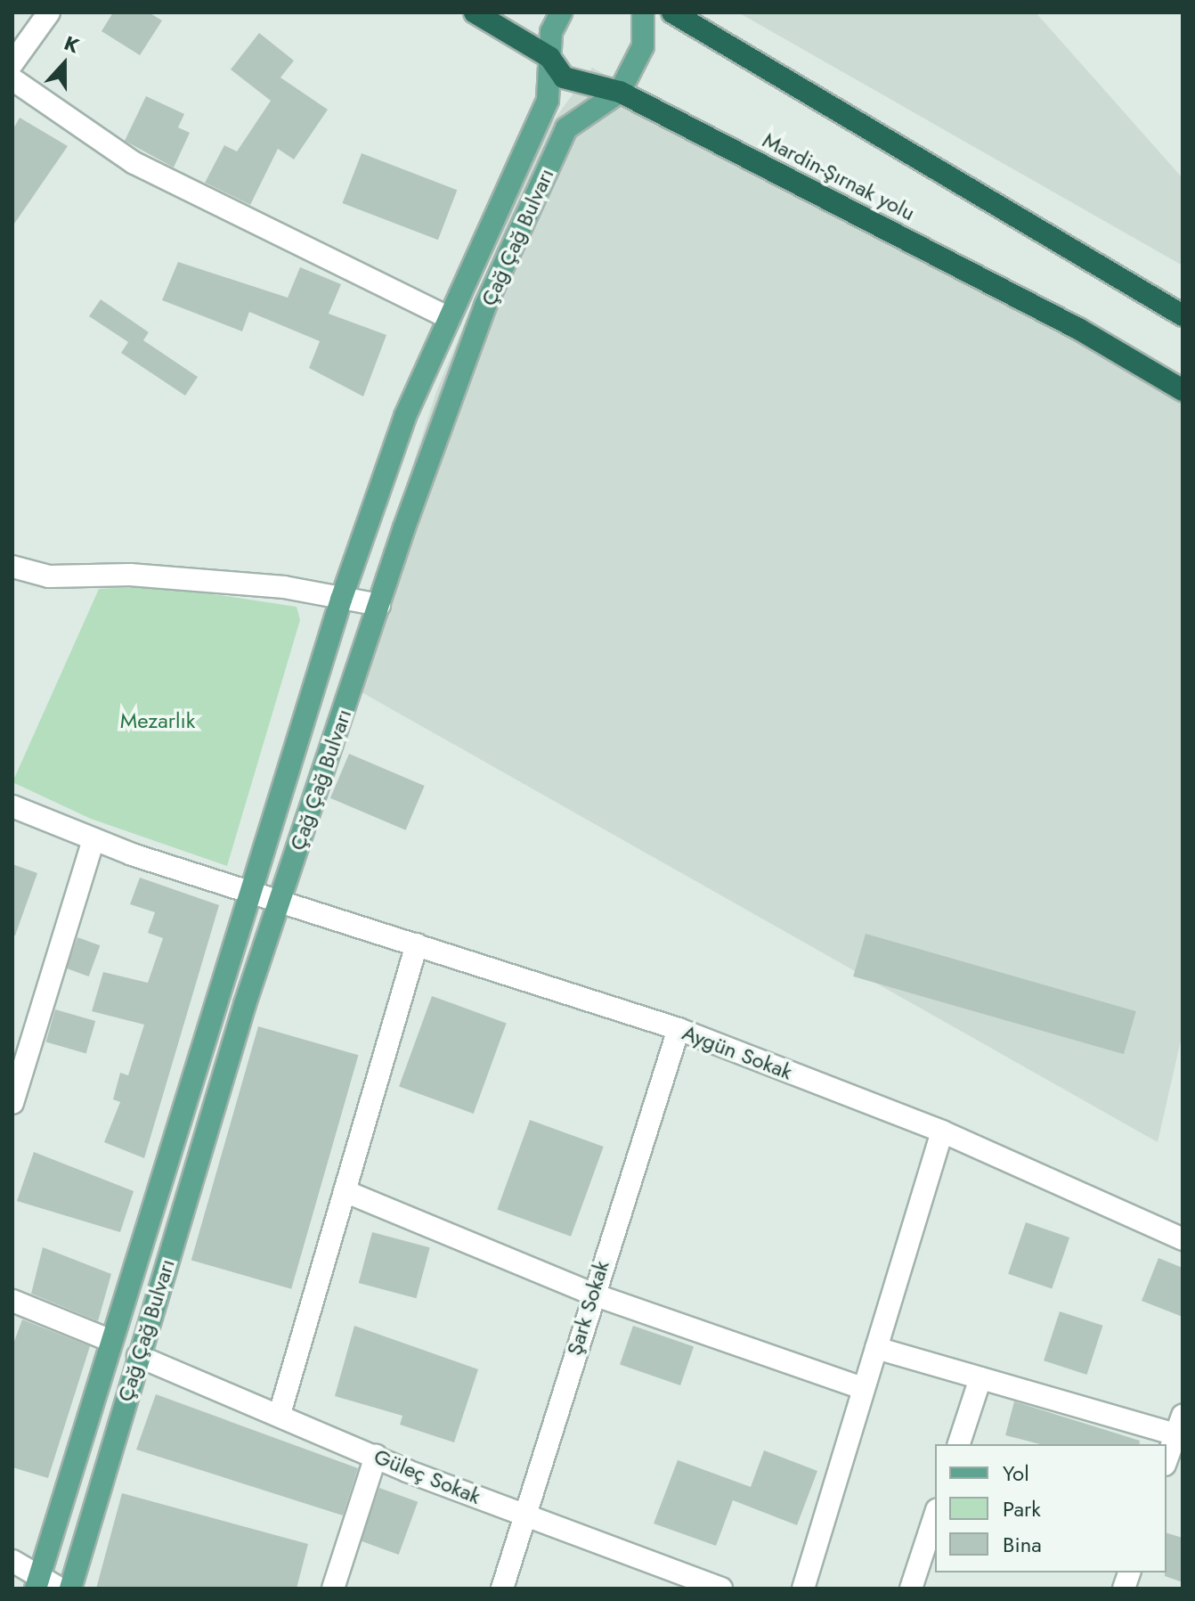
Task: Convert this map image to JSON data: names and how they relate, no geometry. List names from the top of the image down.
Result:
{
  "streets": {
    "highway": ["Mardin-Şırnak yolu"],
    "main road": ["Çağ Çağ Bulvarı"],
    "street": ["Aygün Sokak", "Şark Sokak", "Güleç Sokak"]
  },
  "crossings": [
    ["Mardin-Şırnak yolu", "Çağ Çağ Bulvarı"],
    ["Çağ Çağ Bulvarı", "Aygün Sokak"],
    ["Çağ Çağ Bulvarı", "Güleç Sokak"],
    ["Aygün Sokak", "Şark Sokak"],
    ["Şark Sokak", "Güleç Sokak"]
  ],
  "parks": ["Mezarlık"],
  "legend": ["Yol", "Park", "Bina"],
  "north": "top"
}
